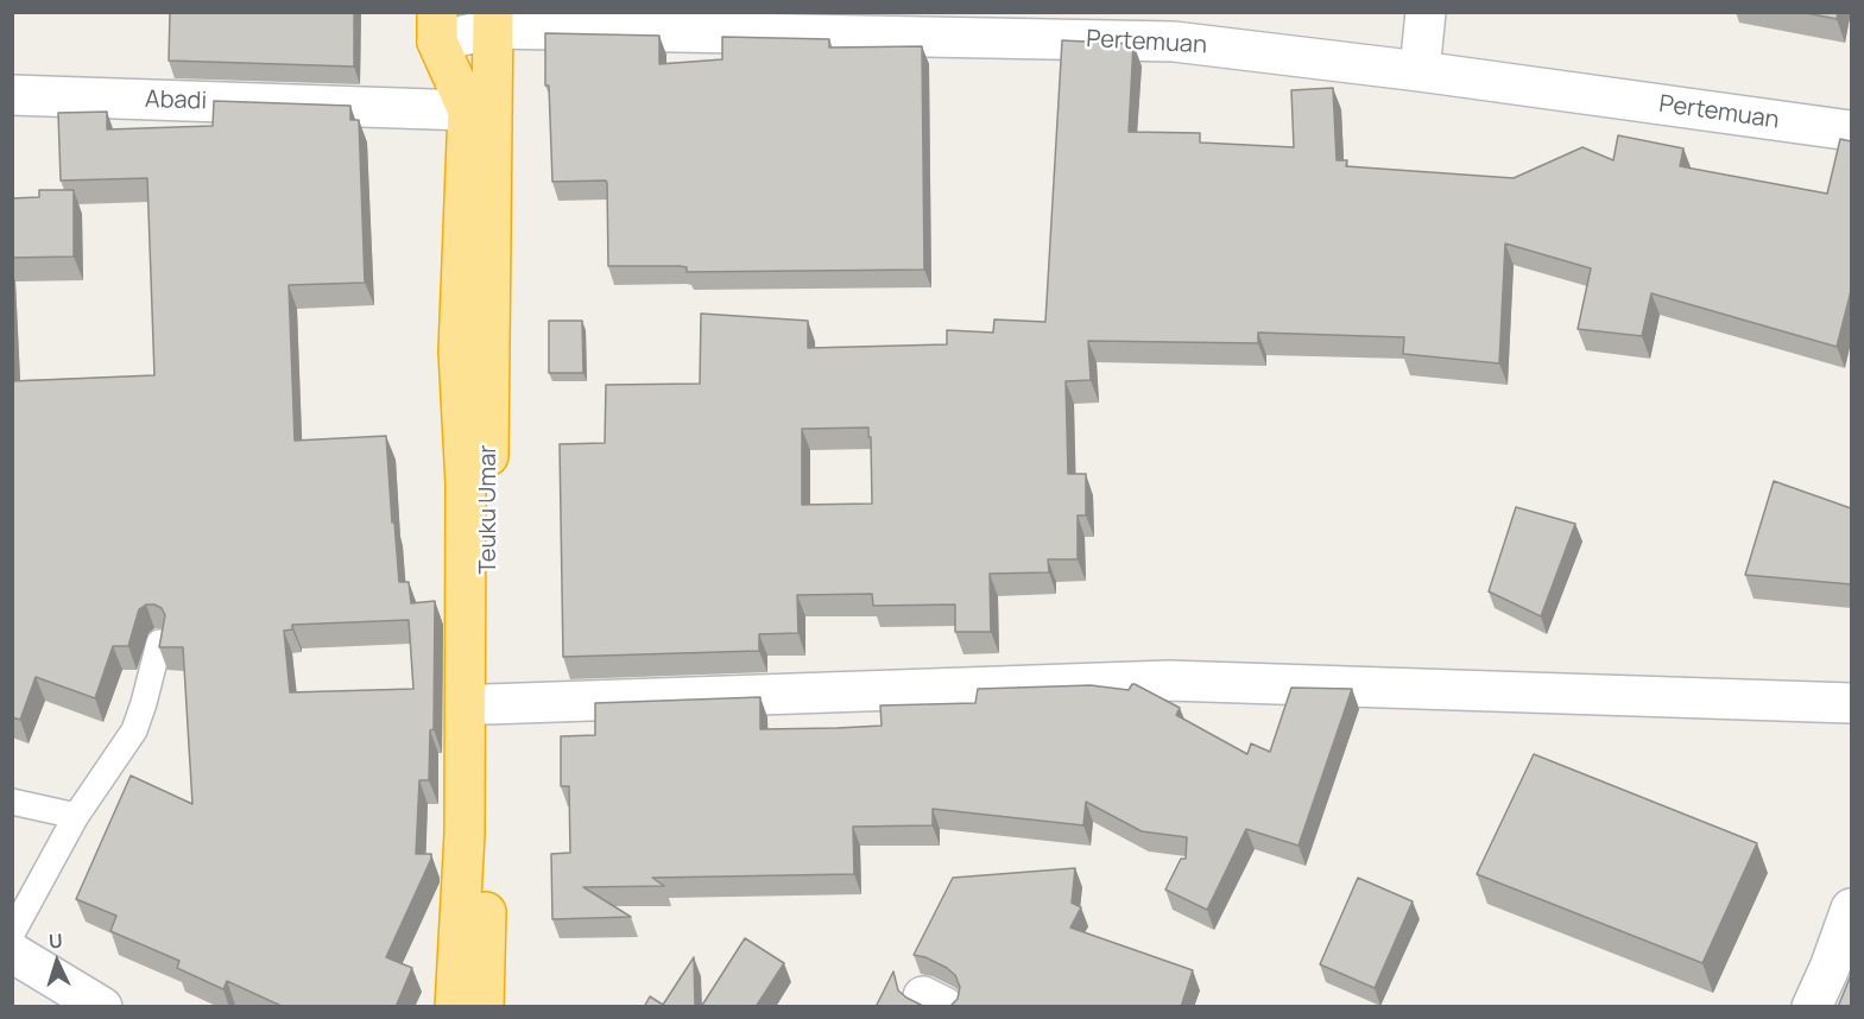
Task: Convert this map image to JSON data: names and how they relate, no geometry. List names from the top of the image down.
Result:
{
  "streets": {
    "highway": ["Teuku Umar"],
    "street": ["Pertemuan", "Abadi"]
  },
  "crossings": [
    ["Pertemuan", "Teuku Umar"]
  ],
  "north": "top"
}
